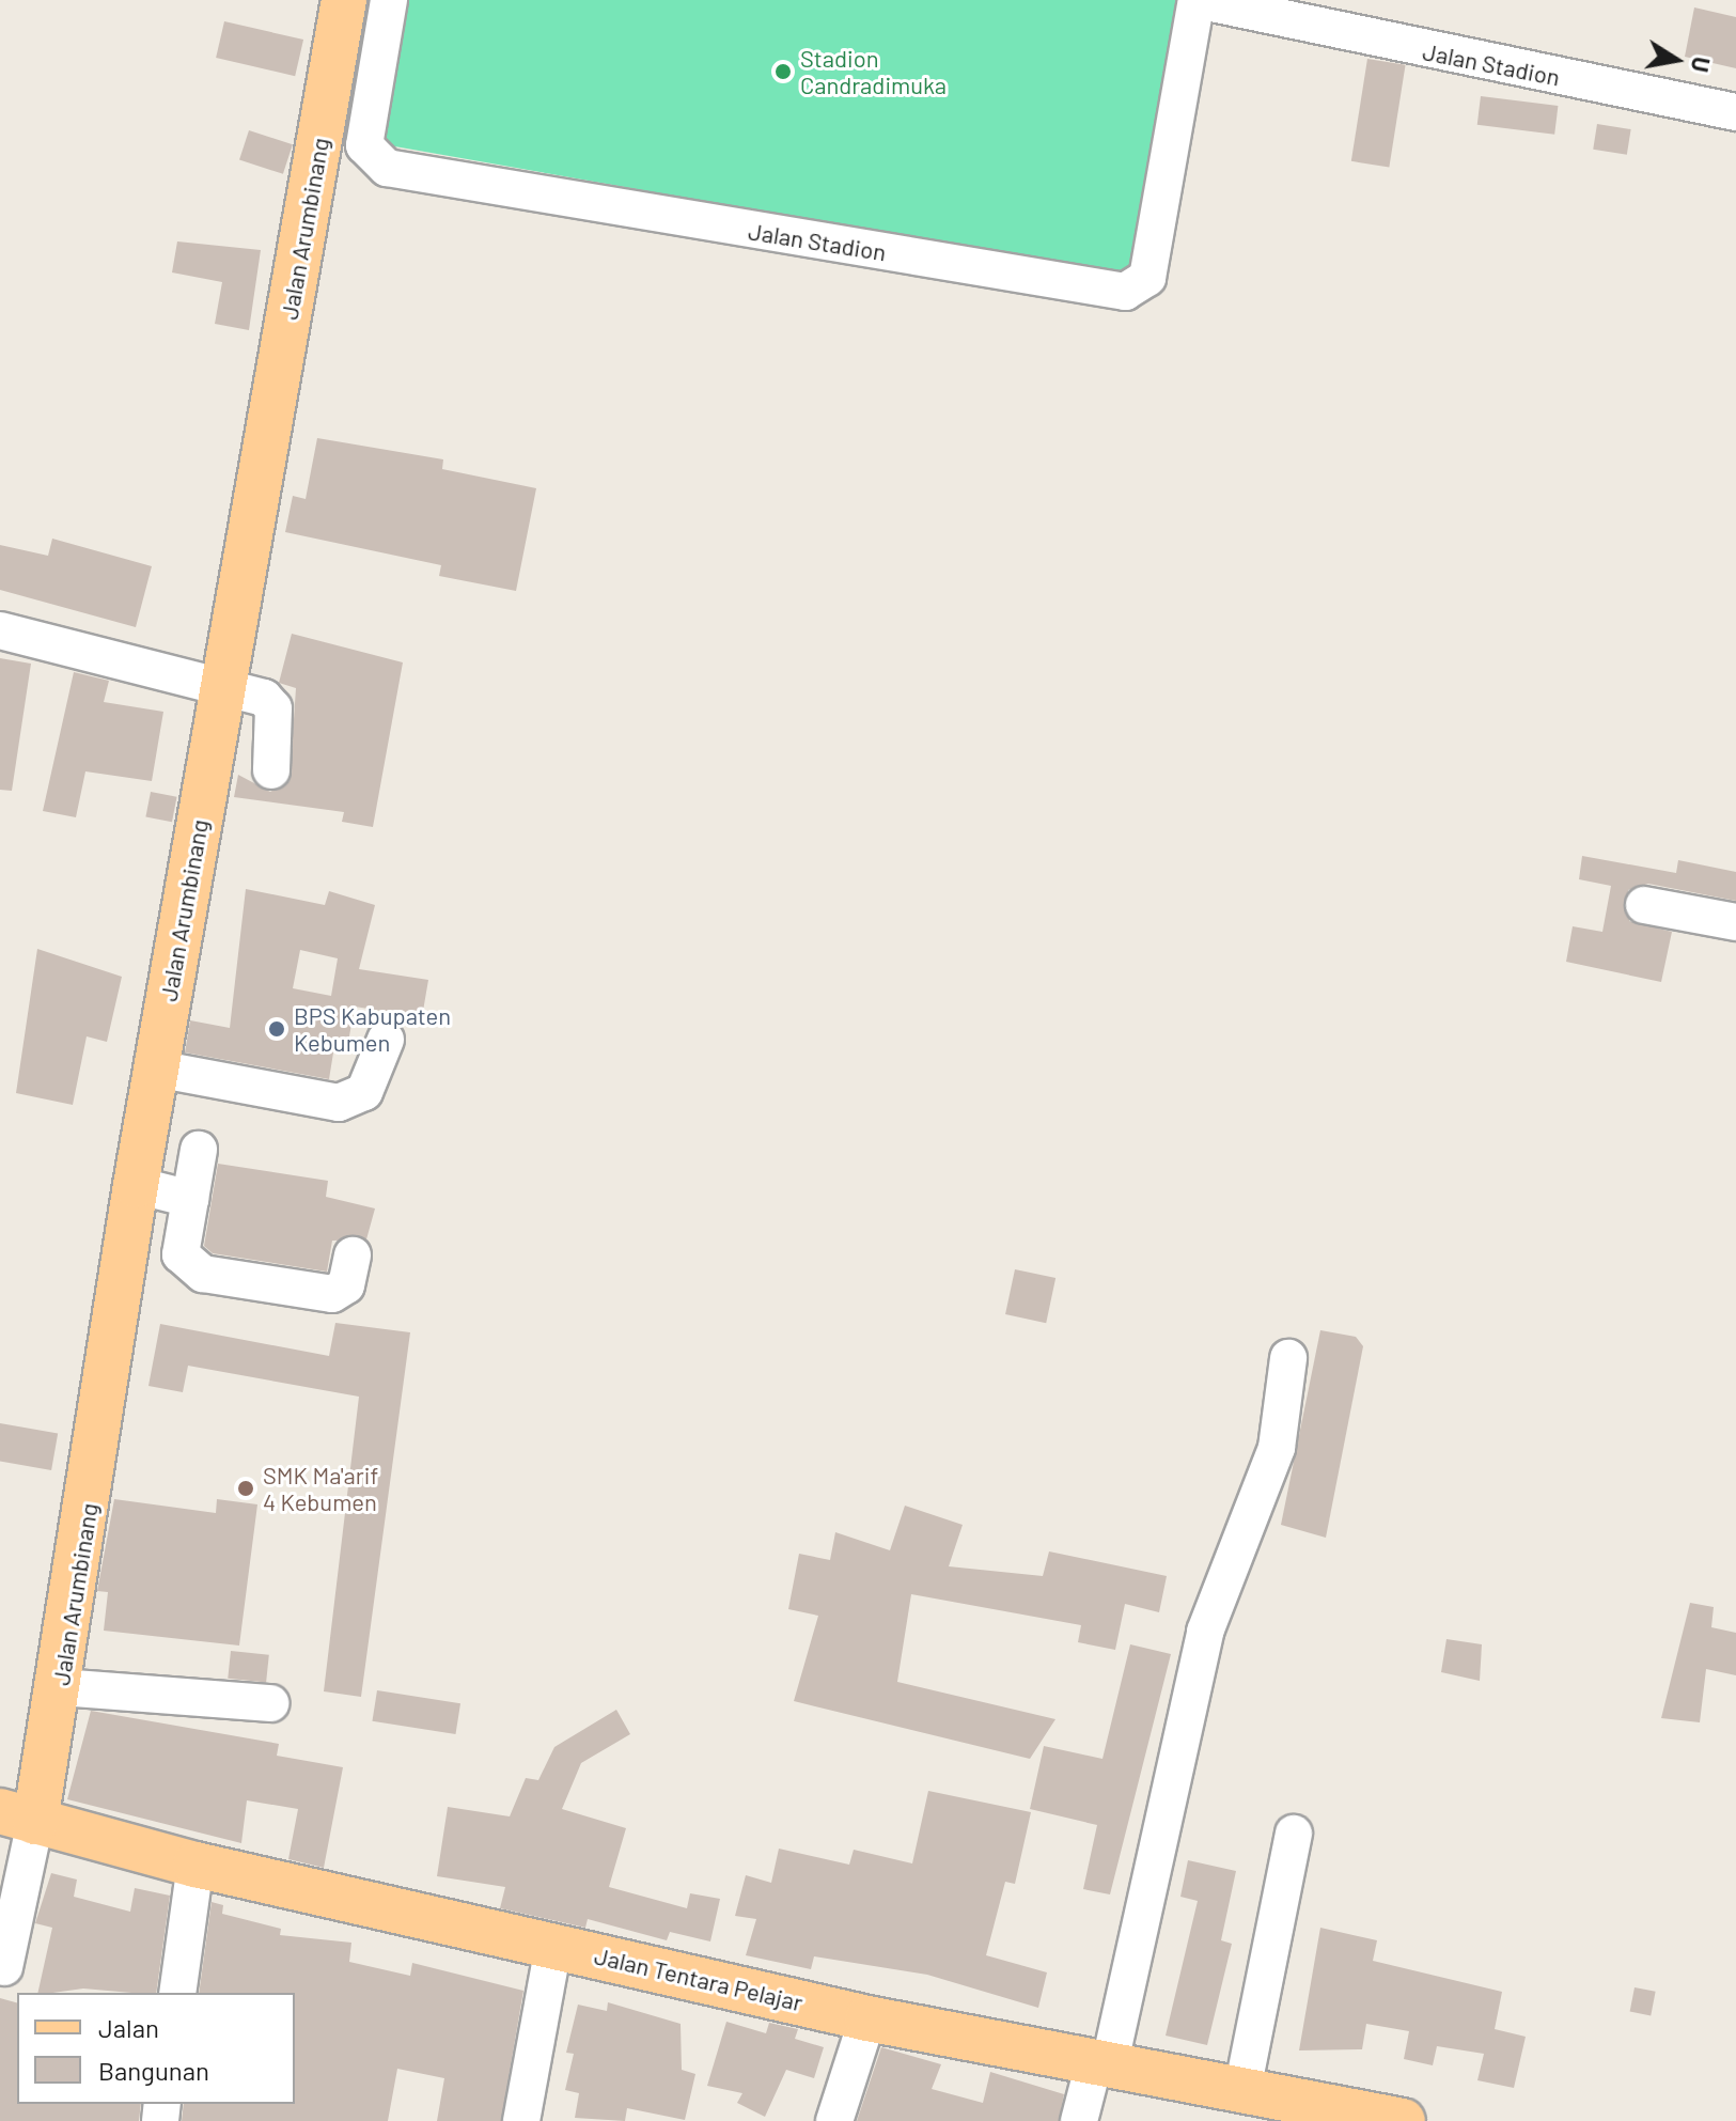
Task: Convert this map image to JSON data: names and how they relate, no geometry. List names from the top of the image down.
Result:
{
  "streets": {
    "main road": ["Jalan Arumbinang", "Jalan Tentara Pelajar"],
    "street": ["Jalan Stadion"]
  },
  "crossings": [
    ["Jalan Arumbinang", "Jalan Tentara Pelajar"]
  ],
  "places": ["Stadion Candradimuka", "BPS Kabupaten Kebumen", "SMK Ma'arif 4 Kebumen"],
  "legend": ["Jalan", "Bangunan"],
  "north": "right"
}
